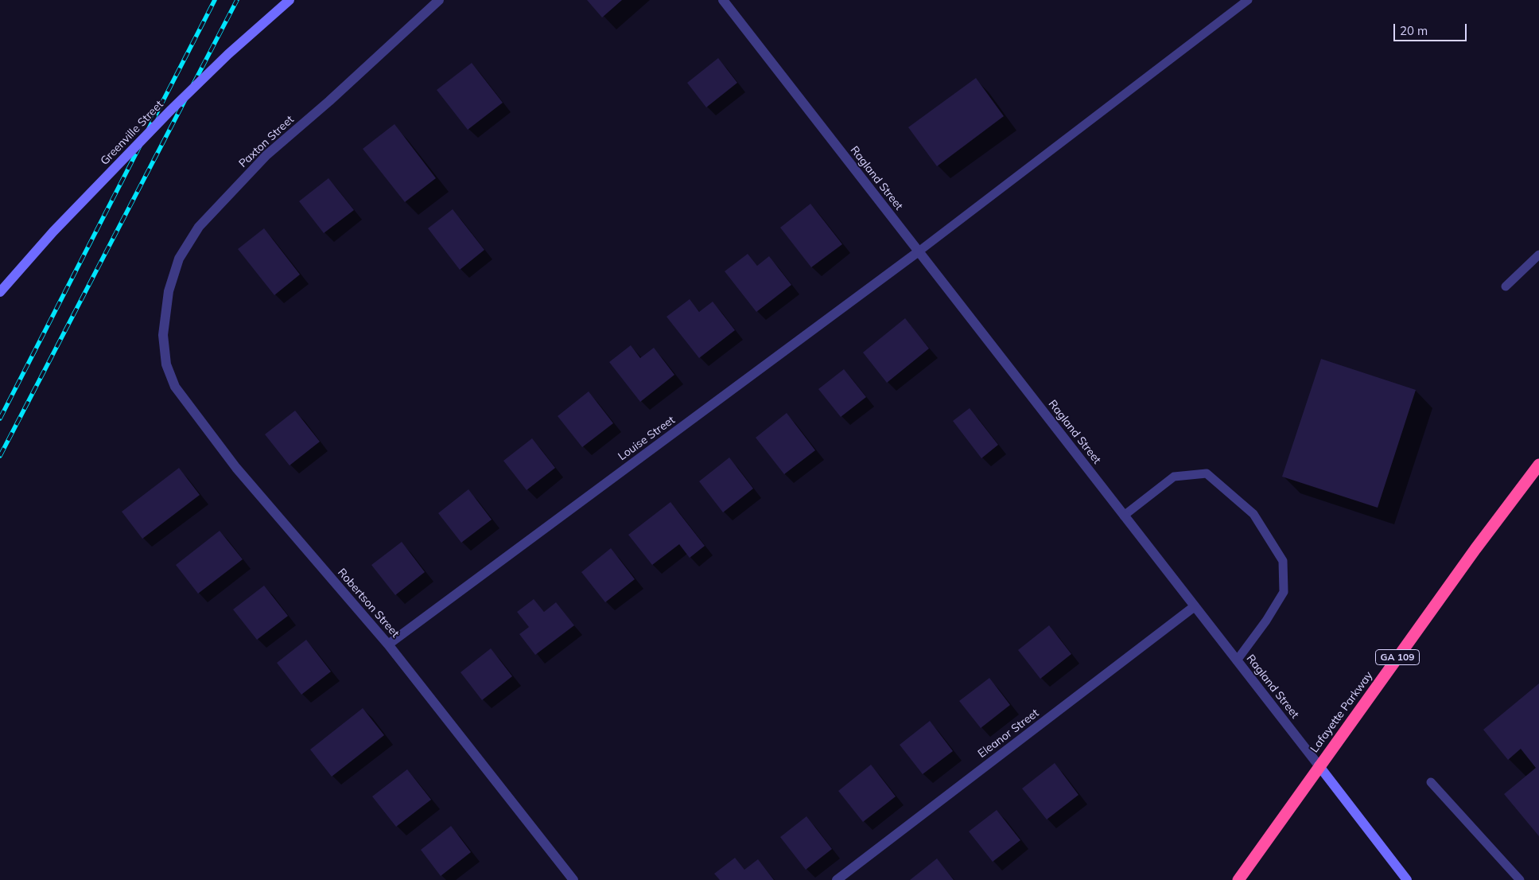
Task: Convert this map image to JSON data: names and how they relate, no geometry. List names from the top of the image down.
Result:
{
  "streets": {
    "highway": ["GA 109", "Lafayette Parkway"],
    "street": [
      "Greenville Street",
      "Paxton Street",
      "Ragland Street",
      "Louise Street",
      "Robertson Street",
      "Eleanor Street"
    ]
  },
  "crossings": [
    ["Paxton Street", "Robertson Street"],
    ["Ragland Street", "Louise Street"],
    ["Ragland Street", "Lafayette Parkway"],
    ["Ragland Street", "Eleanor Street"],
    ["Louise Street", "Robertson Street"]
  ],
  "scale_bar": "20 m"
}
